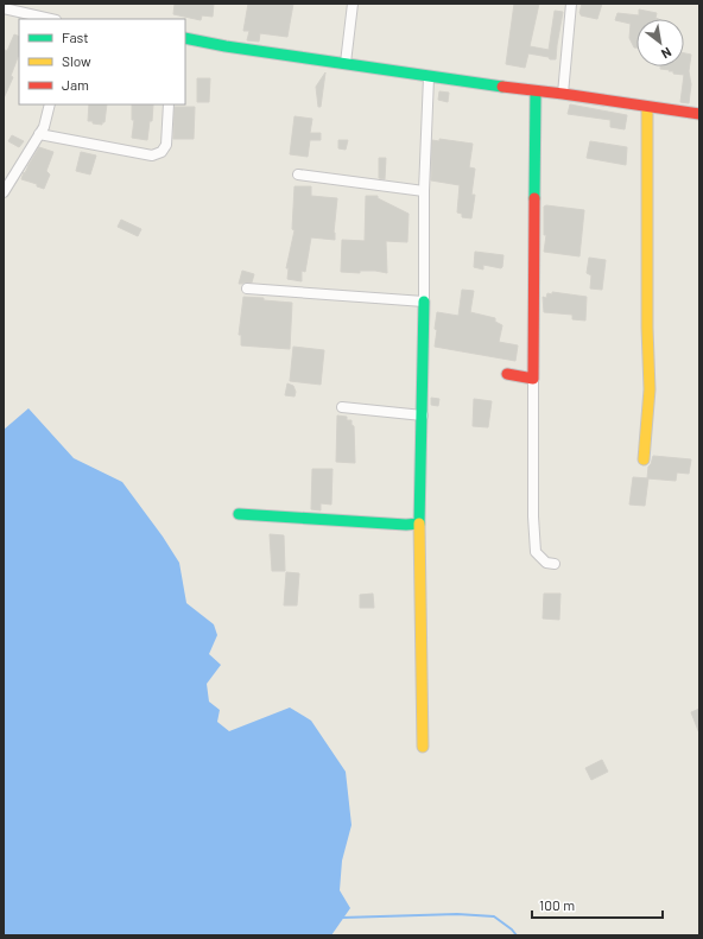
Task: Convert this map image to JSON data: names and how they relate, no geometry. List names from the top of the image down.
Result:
{
  "legend": ["Fast", "Slow", "Jam"],
  "scale_bar": "100 m",
  "north": "bottom right"
}
